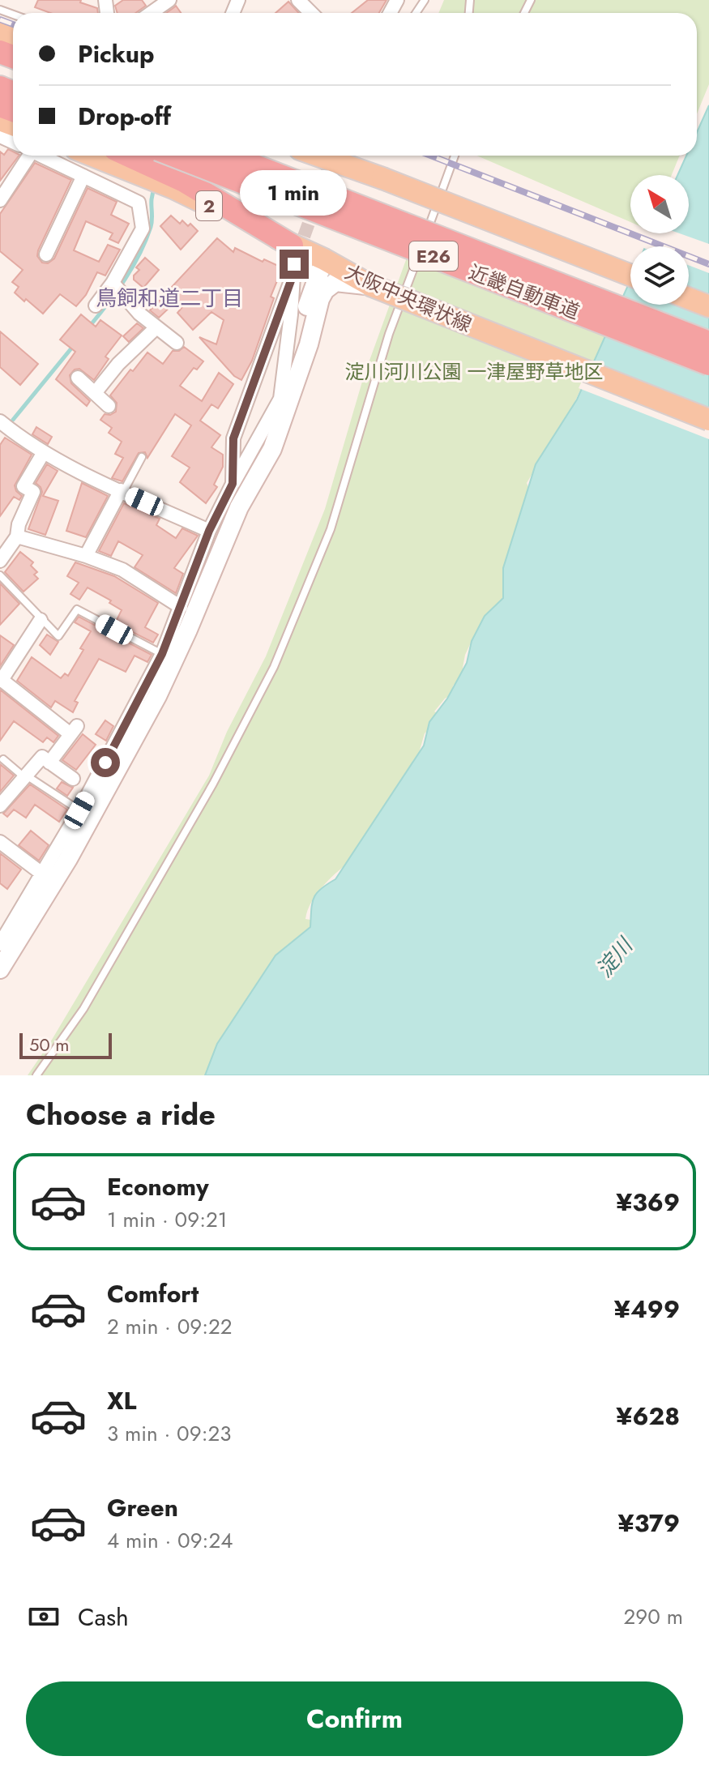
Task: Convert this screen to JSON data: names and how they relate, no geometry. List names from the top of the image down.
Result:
{
  "streets": {
    "highway": ["E26", "近畿自動車道"],
    "main road": ["2", "大阪中央環状線"]
  },
  "districts": ["鳥飼和道二丁目"],
  "water": ["淀川"],
  "parks": ["淀川河川公園 一津屋野草地区"],
  "scale_bar": "50 m",
  "north": "top left",
  "page": {
    "banner": ["Pickup", "Drop-off"],
    "bubble": "1 min",
    "scale": "50 m",
    "heading": "Choose a ride",
    "list": [
      {
        "name": "Economy",
        "note": "1 min · 09:21",
        "value": "¥369"
      },
      {
        "name": "Comfort",
        "note": "2 min · 09:22",
        "value": "¥499"
      },
      {
        "name": "XL",
        "note": "3 min · 09:23",
        "value": "¥628"
      },
      {
        "name": "Green",
        "note": "4 min · 09:24",
        "value": "¥379"
      }
    ],
    "pay": ["Cash", "290 m"],
    "buttons": "Confirm"
  }
}
